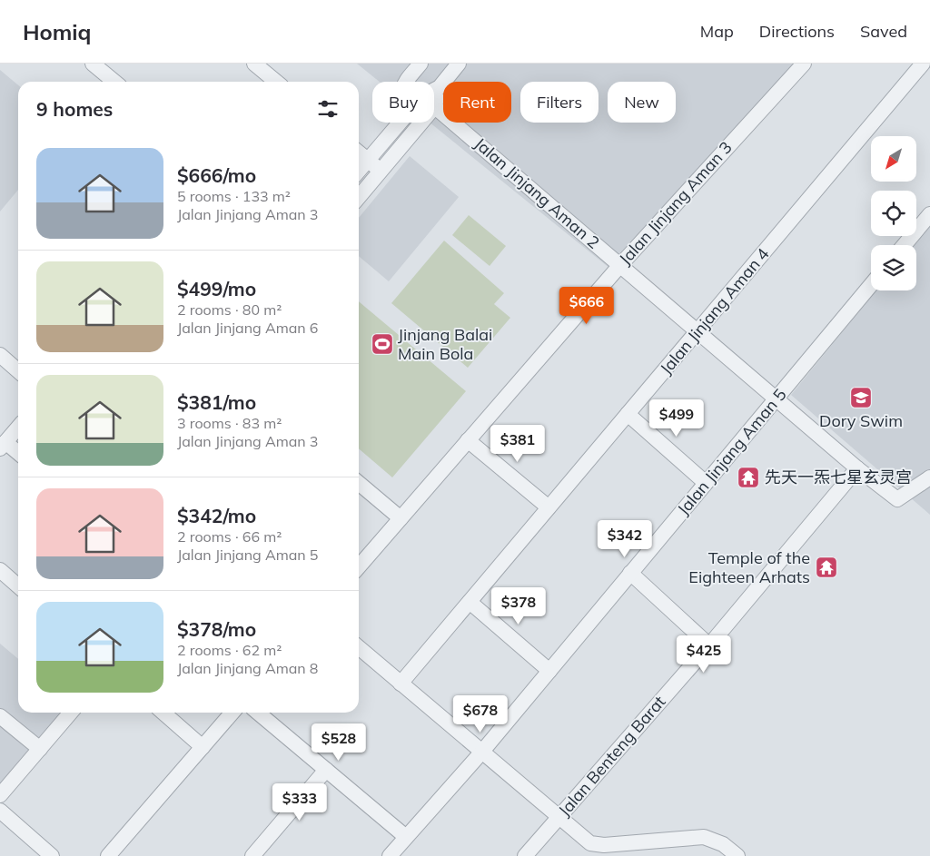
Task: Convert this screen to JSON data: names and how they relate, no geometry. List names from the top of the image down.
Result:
{
  "streets": {
    "street": [
      "Jalan Jinjang Aman 2",
      "Jalan Jinjang Aman 3",
      "Jalan Jinjang Aman 4",
      "Jalan Jinjang Aman 5",
      "Jalan Benteng Barat"
    ]
  },
  "crossings": [
    ["Jalan Jinjang Aman 2", "Jalan Jinjang Aman 3"],
    ["Jalan Jinjang Aman 2", "Jalan Jinjang Aman 4"],
    ["Jalan Jinjang Aman 2", "Jalan Jinjang Aman 5"],
    ["Jalan Jinjang Aman 2", "Jalan Benteng Barat"]
  ],
  "places": {
    "sports": ["Jinjang Balai Main Bola"],
    "school or university": ["Dory Swim"],
    "temple": ["先天一炁七星玄灵宫", "Temple of the Eighteen Arhats"]
  },
  "north": "bottom left",
  "page": {
    "header": "Homiq",
    "nav": ["Map", "Directions", "Saved"],
    "chip": [
      "Buy",
      "Rent",
      "Filters",
      "New"
    ],
    "heading": "9 homes",
    "list": [
      {
        "name": "$666/mo",
        "note": "5 rooms · 133 m² · Jalan Jinjang Aman 3"
      },
      {
        "name": "$499/mo",
        "note": "2 rooms · 80 m² · Jalan Jinjang Aman 6"
      },
      {
        "name": "$381/mo",
        "note": "3 rooms · 83 m² · Jalan Jinjang Aman 3"
      },
      {
        "name": "$342/mo",
        "note": "2 rooms · 66 m² · Jalan Jinjang Aman 5"
      },
      {
        "name": "$378/mo",
        "note": "2 rooms · 62 m² · Jalan Jinjang Aman 8"
      }
    ],
    "price": [
      "$666",
      "$499",
      "$381",
      "$342",
      "$378",
      "$425",
      "$678",
      "$528",
      "$333"
    ]
  }
}
